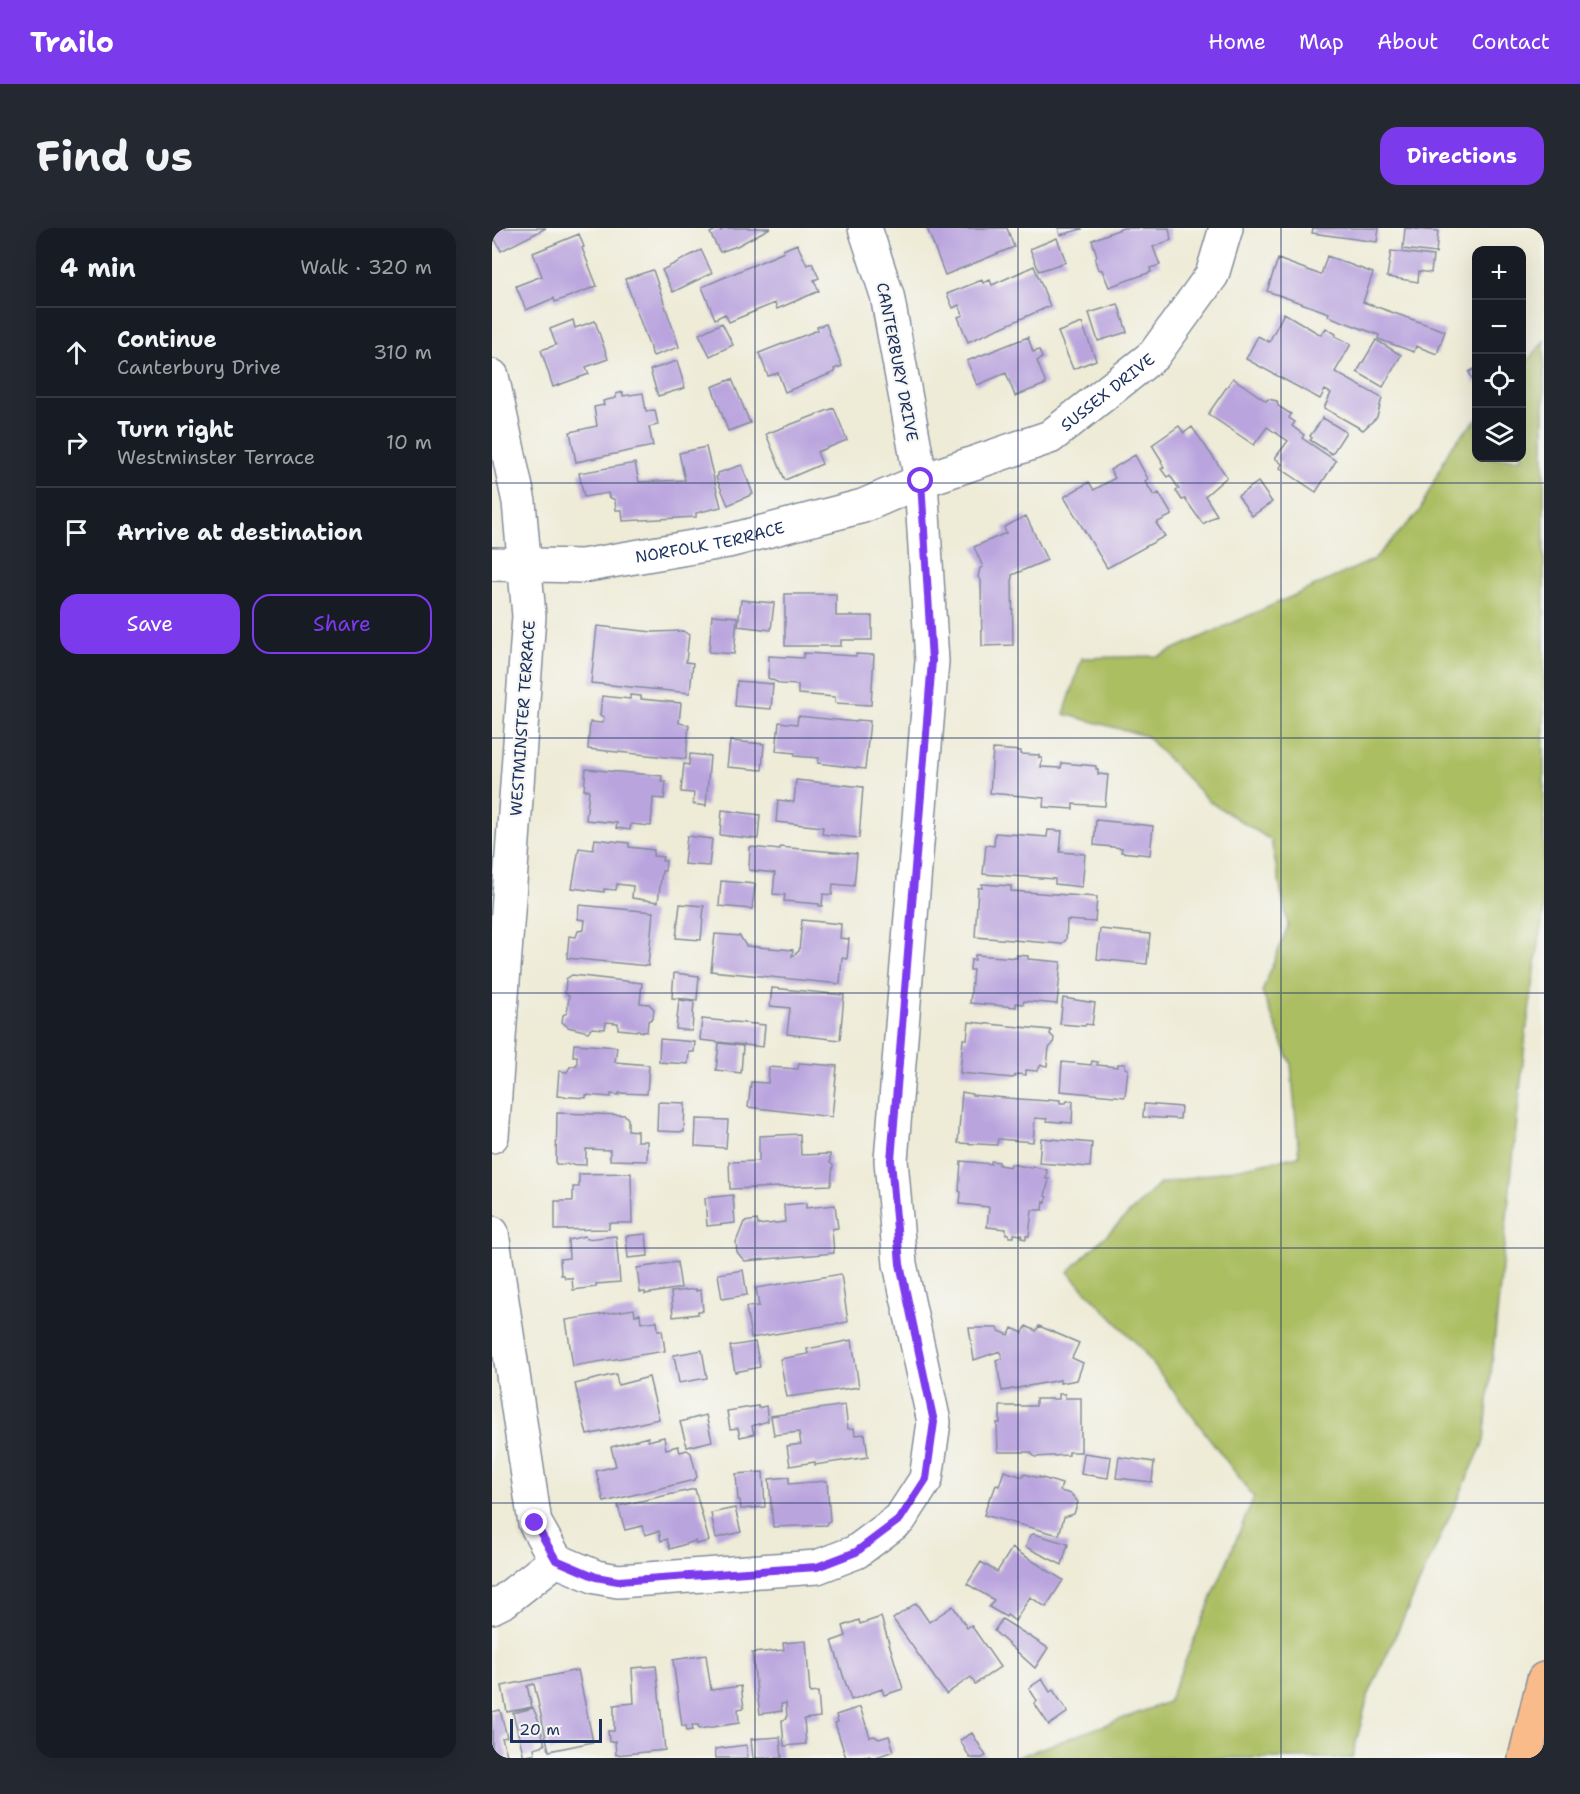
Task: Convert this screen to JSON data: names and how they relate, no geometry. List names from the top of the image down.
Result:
{
  "streets": {
    "street": [
      "CANTERBURY DRIVE",
      "SUSSEX DRIVE",
      "NORFOLK TERRACE",
      "WESTMINSTER TERRACE"
    ]
  },
  "crossings": [
    ["CANTERBURY DRIVE", "SUSSEX DRIVE"],
    ["CANTERBURY DRIVE", "NORFOLK TERRACE"],
    ["SUSSEX DRIVE", "NORFOLK TERRACE"],
    ["NORFOLK TERRACE", "WESTMINSTER TERRACE"]
  ],
  "scale_bar": "20 m",
  "page": {
    "header": "Trailo",
    "nav": [
      "Home",
      "Map",
      "About",
      "Contact"
    ],
    "buttons": [
      "Directions",
      ["Save", "Share"]
    ],
    "title": "Find us",
    "heading": ["4 min", "Walk · 320 m"],
    "map_buttons": ["+", "−"],
    "list": [
      ["Continue", "Canterbury Drive", "310 m"],
      ["Turn right", "Westminster Terrace", "10 m"],
      "Arrive at destination"
    ],
    "scale": "20 m"
  }
}
